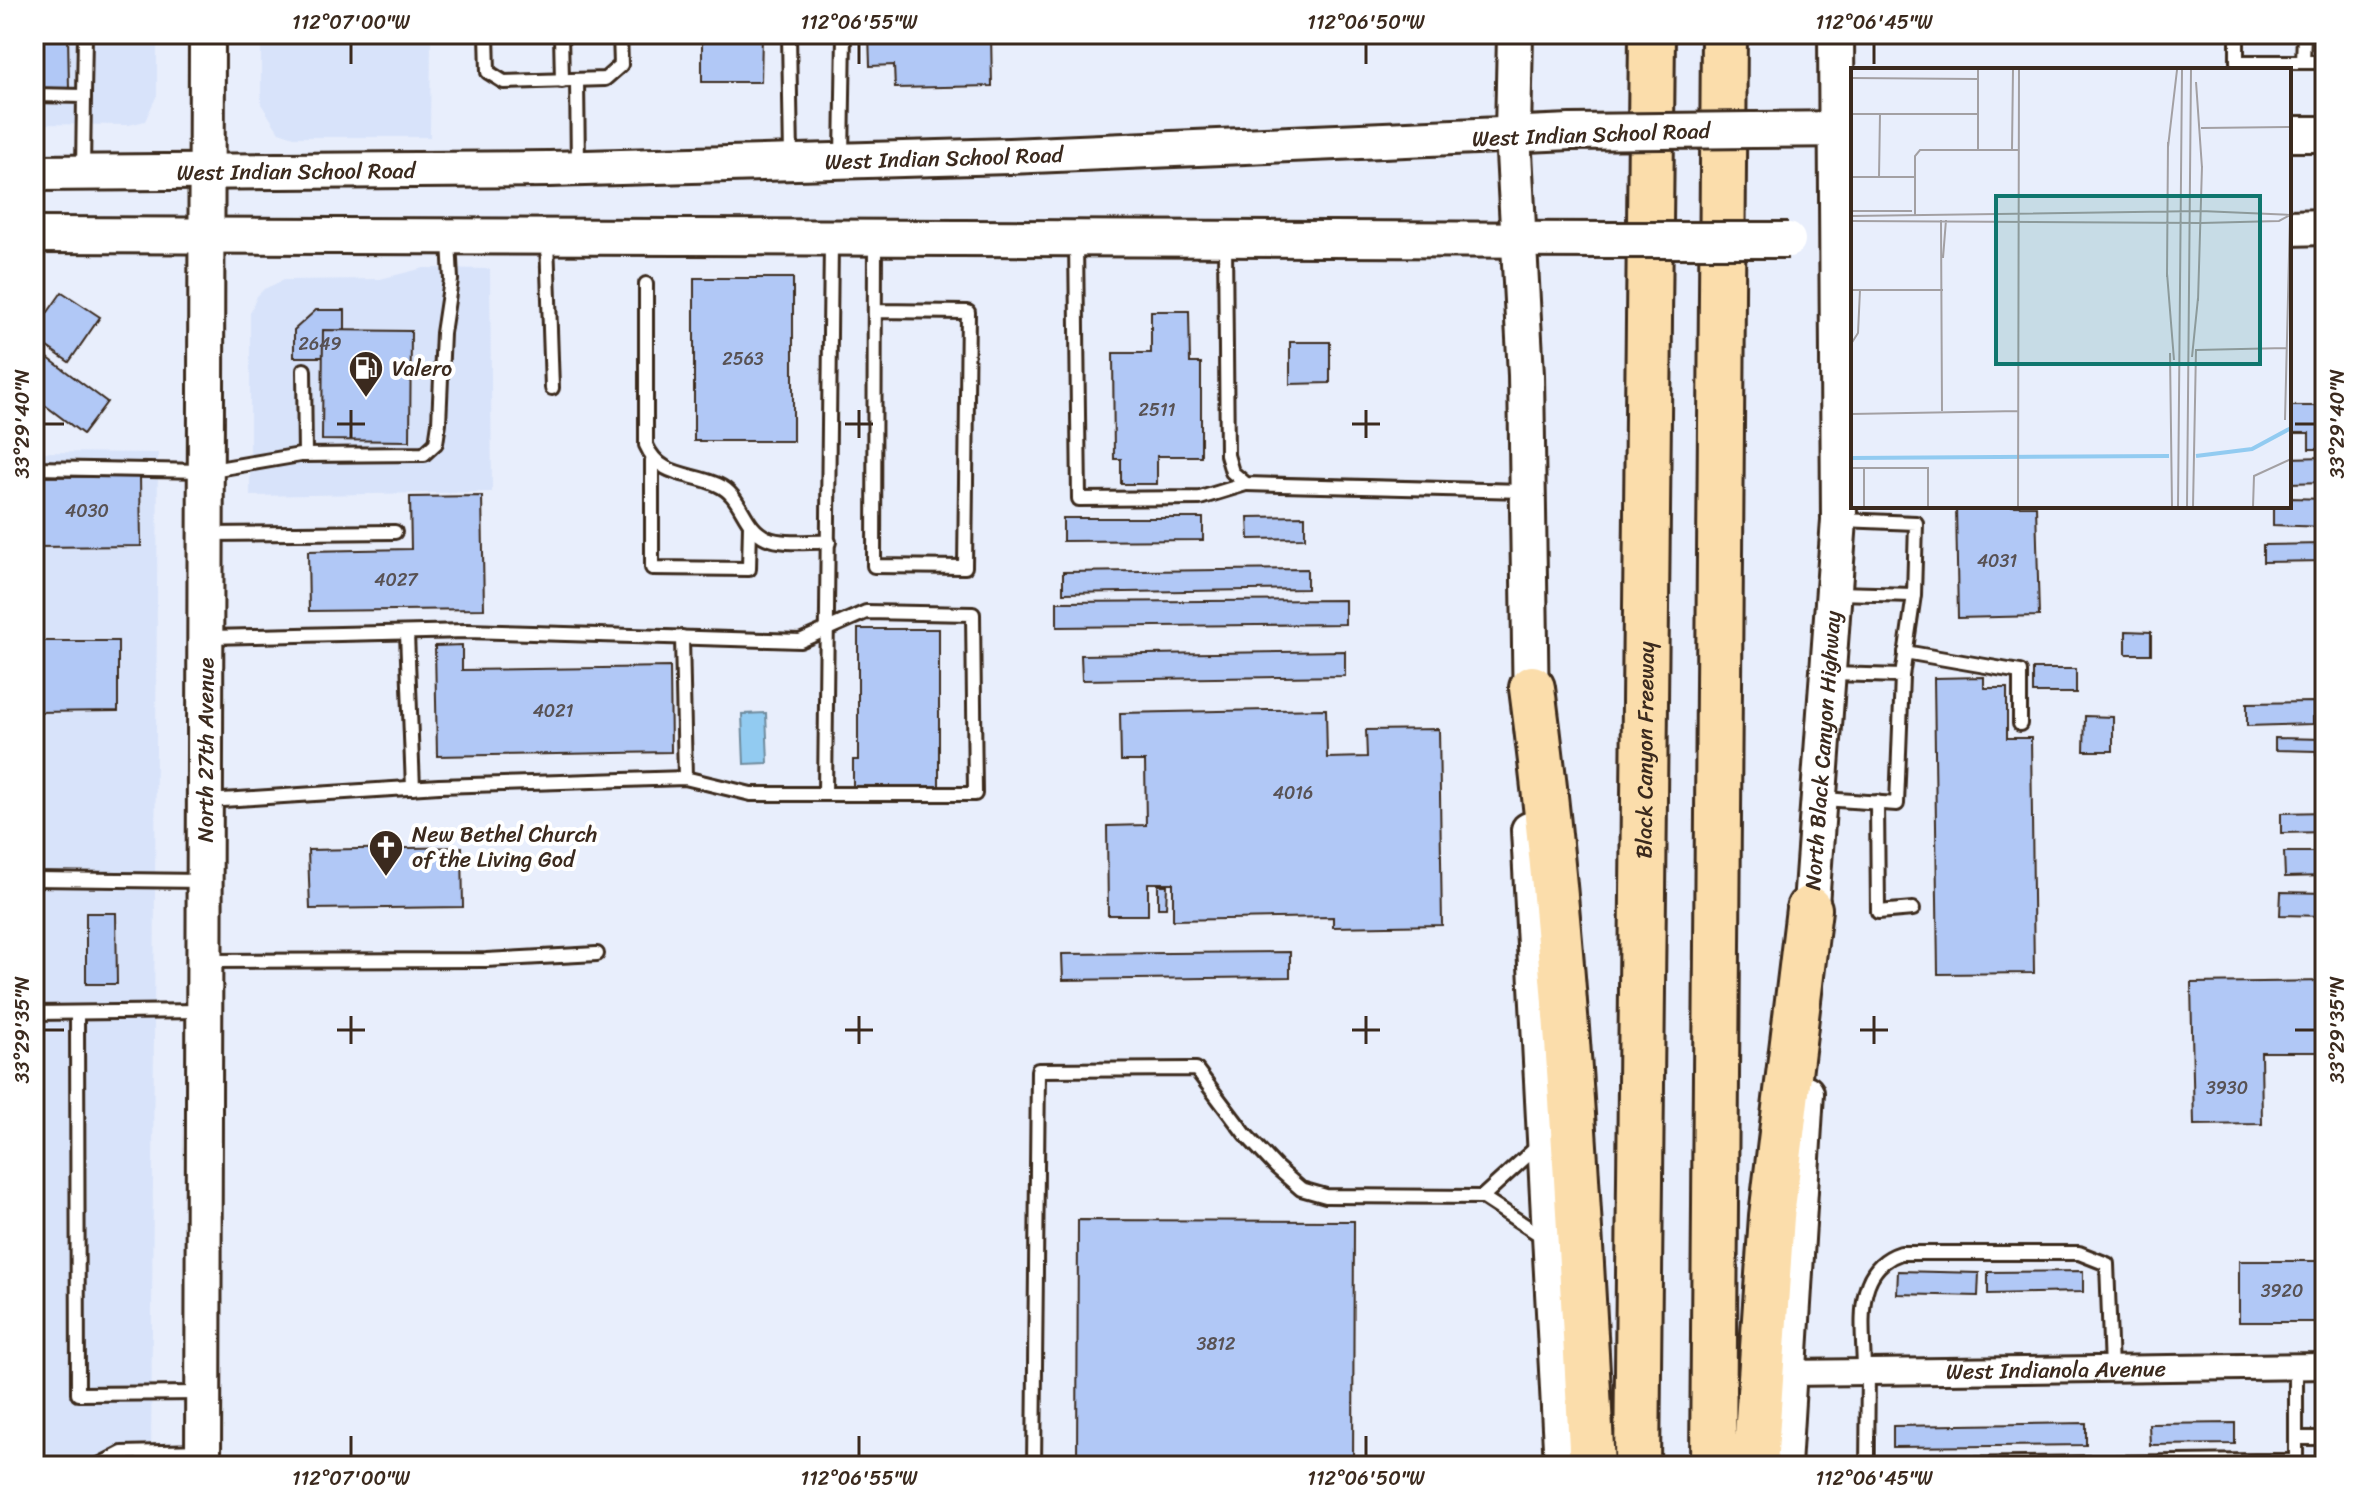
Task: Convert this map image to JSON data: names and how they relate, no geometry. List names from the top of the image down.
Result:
{
  "streets": {
    "highway": ["Black Canyon Freeway"],
    "main road": ["West Indian School Road", "North 27th Avenue", "North Black Canyon Highway"],
    "street": ["West Indianola Avenue"]
  },
  "crossings": [
    ["West Indian School Road", "North 27th Avenue"],
    ["West Indian School Road", "North Black Canyon Highway"],
    ["North Black Canyon Highway", "West Indianola Avenue"]
  ],
  "places": {
    "fuel station": ["Valero"],
    "church": ["New Bethel Church of the Living God"]
  },
  "house_numbers": [
    "2649",
    "2563",
    "2511",
    "4030",
    "4031",
    "4027",
    "4021",
    "4016",
    "3930",
    "3920",
    "3812"
  ],
  "coordinates": [
    "112°07'00\"W",
    "112°06'55\"W",
    "112°06'50\"W",
    "112°06'45\"W",
    "33°29'40\"N",
    "33°29'35\"N"
  ]
}
